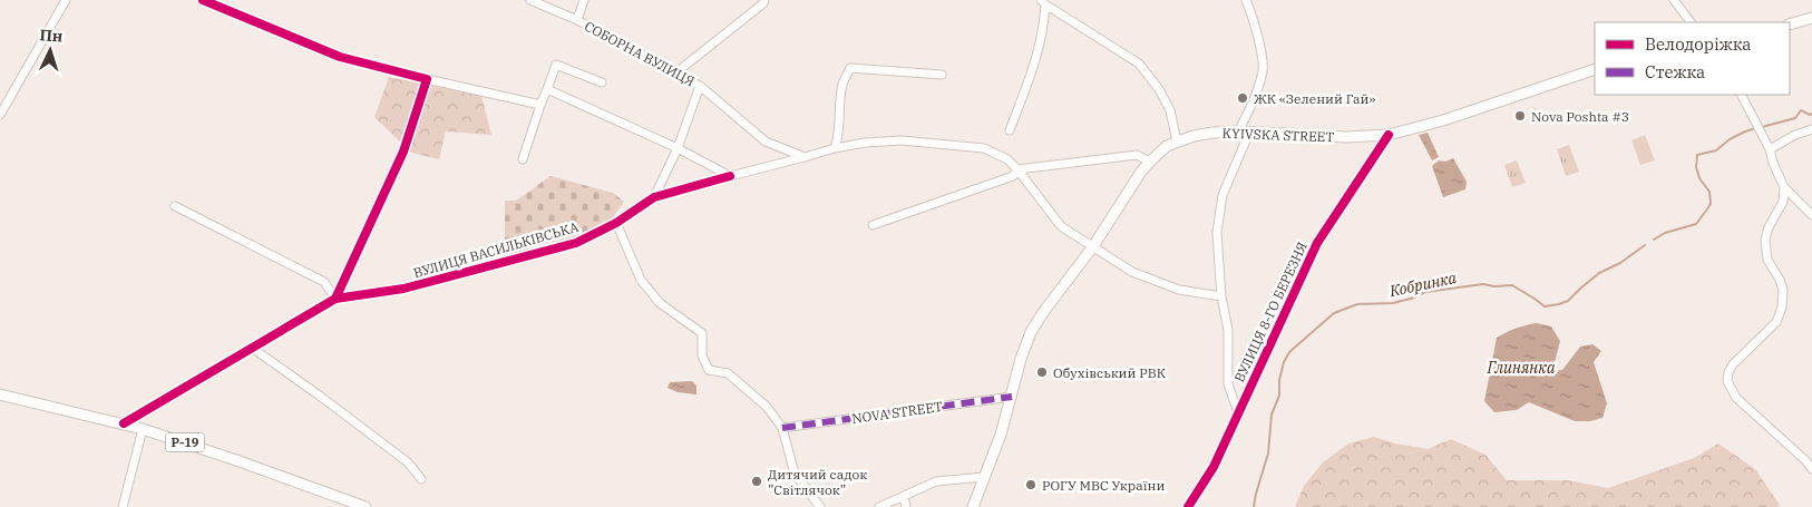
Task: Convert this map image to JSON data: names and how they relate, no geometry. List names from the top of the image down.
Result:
{
  "streets": {
    "main road": ["KYIVSKA STREET", "Р-19"],
    "street": [
      "СОБОРНА ВУЛИЦЯ",
      "ВУЛИЦЯ ВАСИЛЬКІВСЬКА",
      "ВУЛИЦЯ 8-ГО БЕРЕЗНЯ",
      "NOVA STREET"
    ]
  },
  "crossings": [
    ["СОБОРНА ВУЛИЦЯ", "ВУЛИЦЯ ВАСИЛЬКІВСЬКА"],
    ["KYIVSKA STREET", "ВУЛИЦЯ 8-ГО БЕРЕЗНЯ"],
    ["KYIVSKA STREET", "NOVA STREET"],
    ["ВУЛИЦЯ ВАСИЛЬКІВСЬКА", "Р-19"]
  ],
  "water": ["Кобринка", "Глинянка"],
  "places": [
    "ЖК «Зелений Гай»",
    "Nova Poshta #3",
    "Обухівський РВК",
    "Дитячий садок ”Світлячок”",
    "РОГУ МВС України"
  ],
  "legend": ["Велодоріжка", "Стежка"],
  "north": "top"
}
